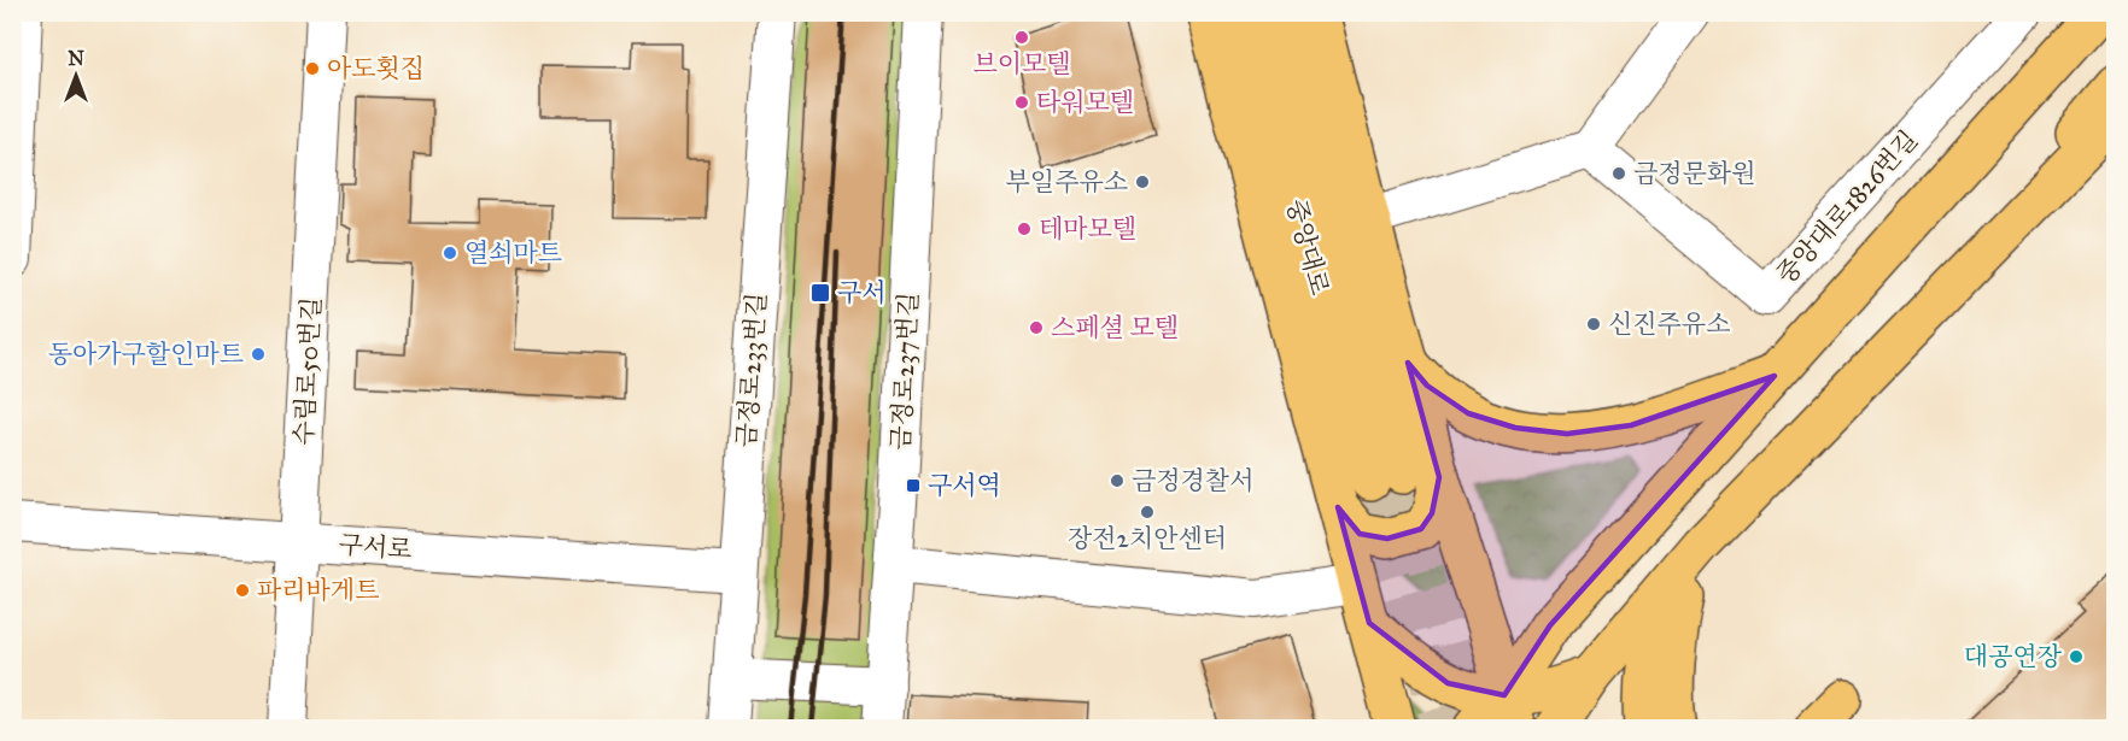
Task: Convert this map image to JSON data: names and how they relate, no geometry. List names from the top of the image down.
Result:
{
  "streets": {
    "main road": ["중앙대로"],
    "street": [
      "중앙대로1826번길",
      "금정로233번길",
      "수림로50번길",
      "금정로237번길",
      "구서로"
    ]
  },
  "crossings": [
    ["금정로233번길", "구서로"],
    ["수림로50번길", "구서로"]
  ],
  "places": {
    "other": [
      "브이모텔",
      "아도횟집",
      "타워모텔",
      "금정문화원",
      "부일주유소",
      "테마모텔",
      "열쇠마트",
      "신진주유소",
      "스페셜 모텔",
      "동아가구할인마트",
      "금정경찰서",
      "장전2치안센터",
      "파리바게트",
      "대공연장"
    ],
    "transit": ["구서", "구서역"]
  },
  "north": "top"
}
